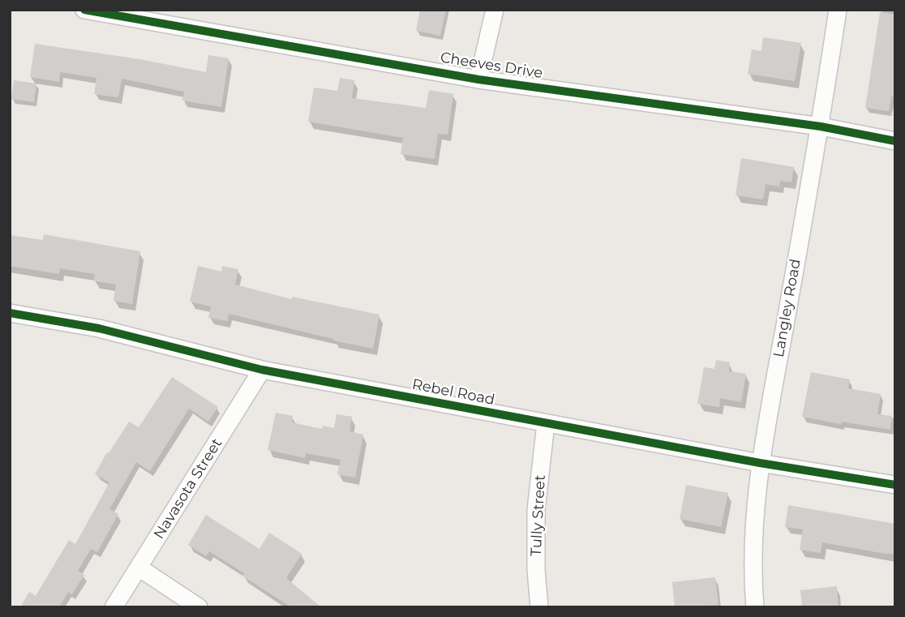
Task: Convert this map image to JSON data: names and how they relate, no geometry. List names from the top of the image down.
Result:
{
  "streets": {
    "street": [
      "Cheeves Drive",
      "Langley Road",
      "Rebel Road",
      "Navasota Street",
      "Tully Street"
    ]
  },
  "crossings": [
    ["Cheeves Drive", "Langley Road"],
    ["Langley Road", "Rebel Road"],
    ["Rebel Road", "Navasota Street"],
    ["Rebel Road", "Tully Street"]
  ]
}
